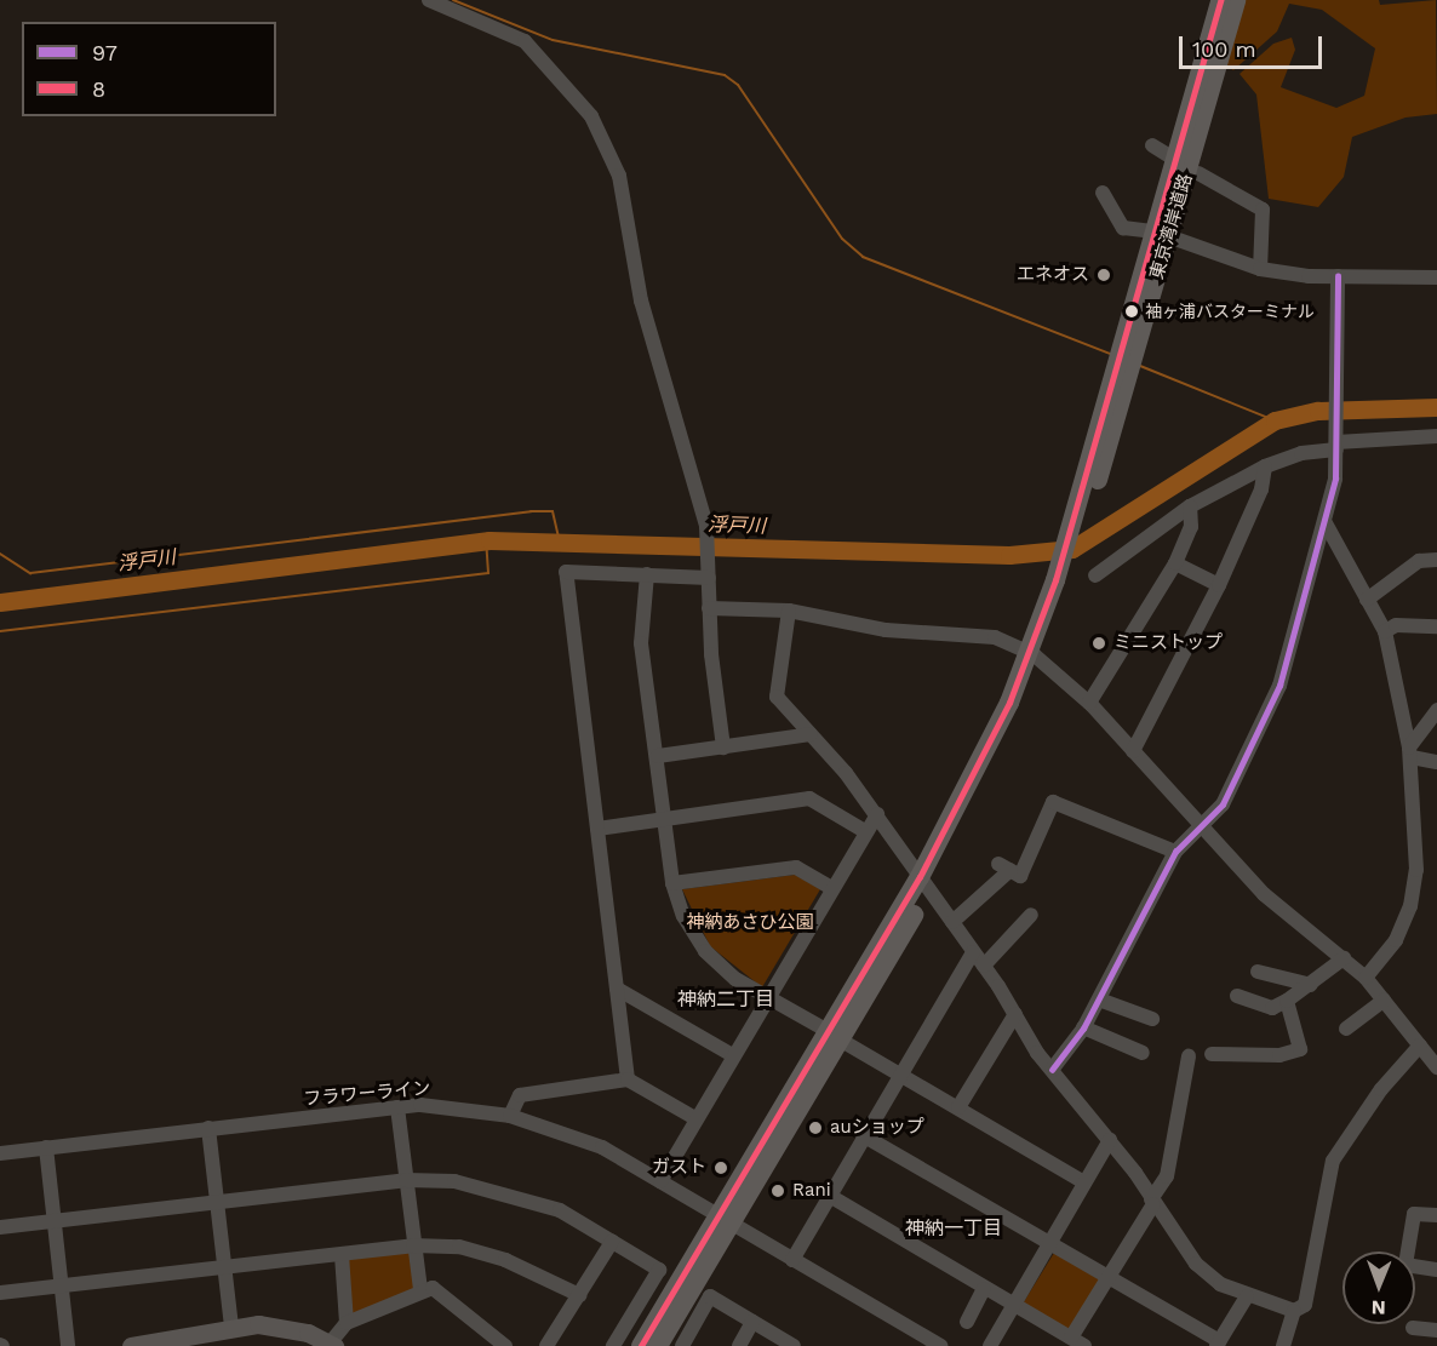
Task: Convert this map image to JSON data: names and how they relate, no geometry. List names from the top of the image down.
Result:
{
  "streets": {
    "highway": ["東京湾岸道路"],
    "street": ["フラワーライン"]
  },
  "crossings": [
    ["東京湾岸道路", "フラワーライン"]
  ],
  "districts": ["神納二丁目", "神納一丁目"],
  "water": ["浮戸川"],
  "parks": ["神納あさひ公園"],
  "places": [
    "エネオス",
    "袖ヶ浦バスターミナル",
    "ミニストップ",
    "auショップ",
    "ガスト",
    "Rani"
  ],
  "lines": ["transit line 8", "transit line 97"],
  "legend": ["97", "8"],
  "scale_bar": "100 m",
  "north": "bottom"
}
